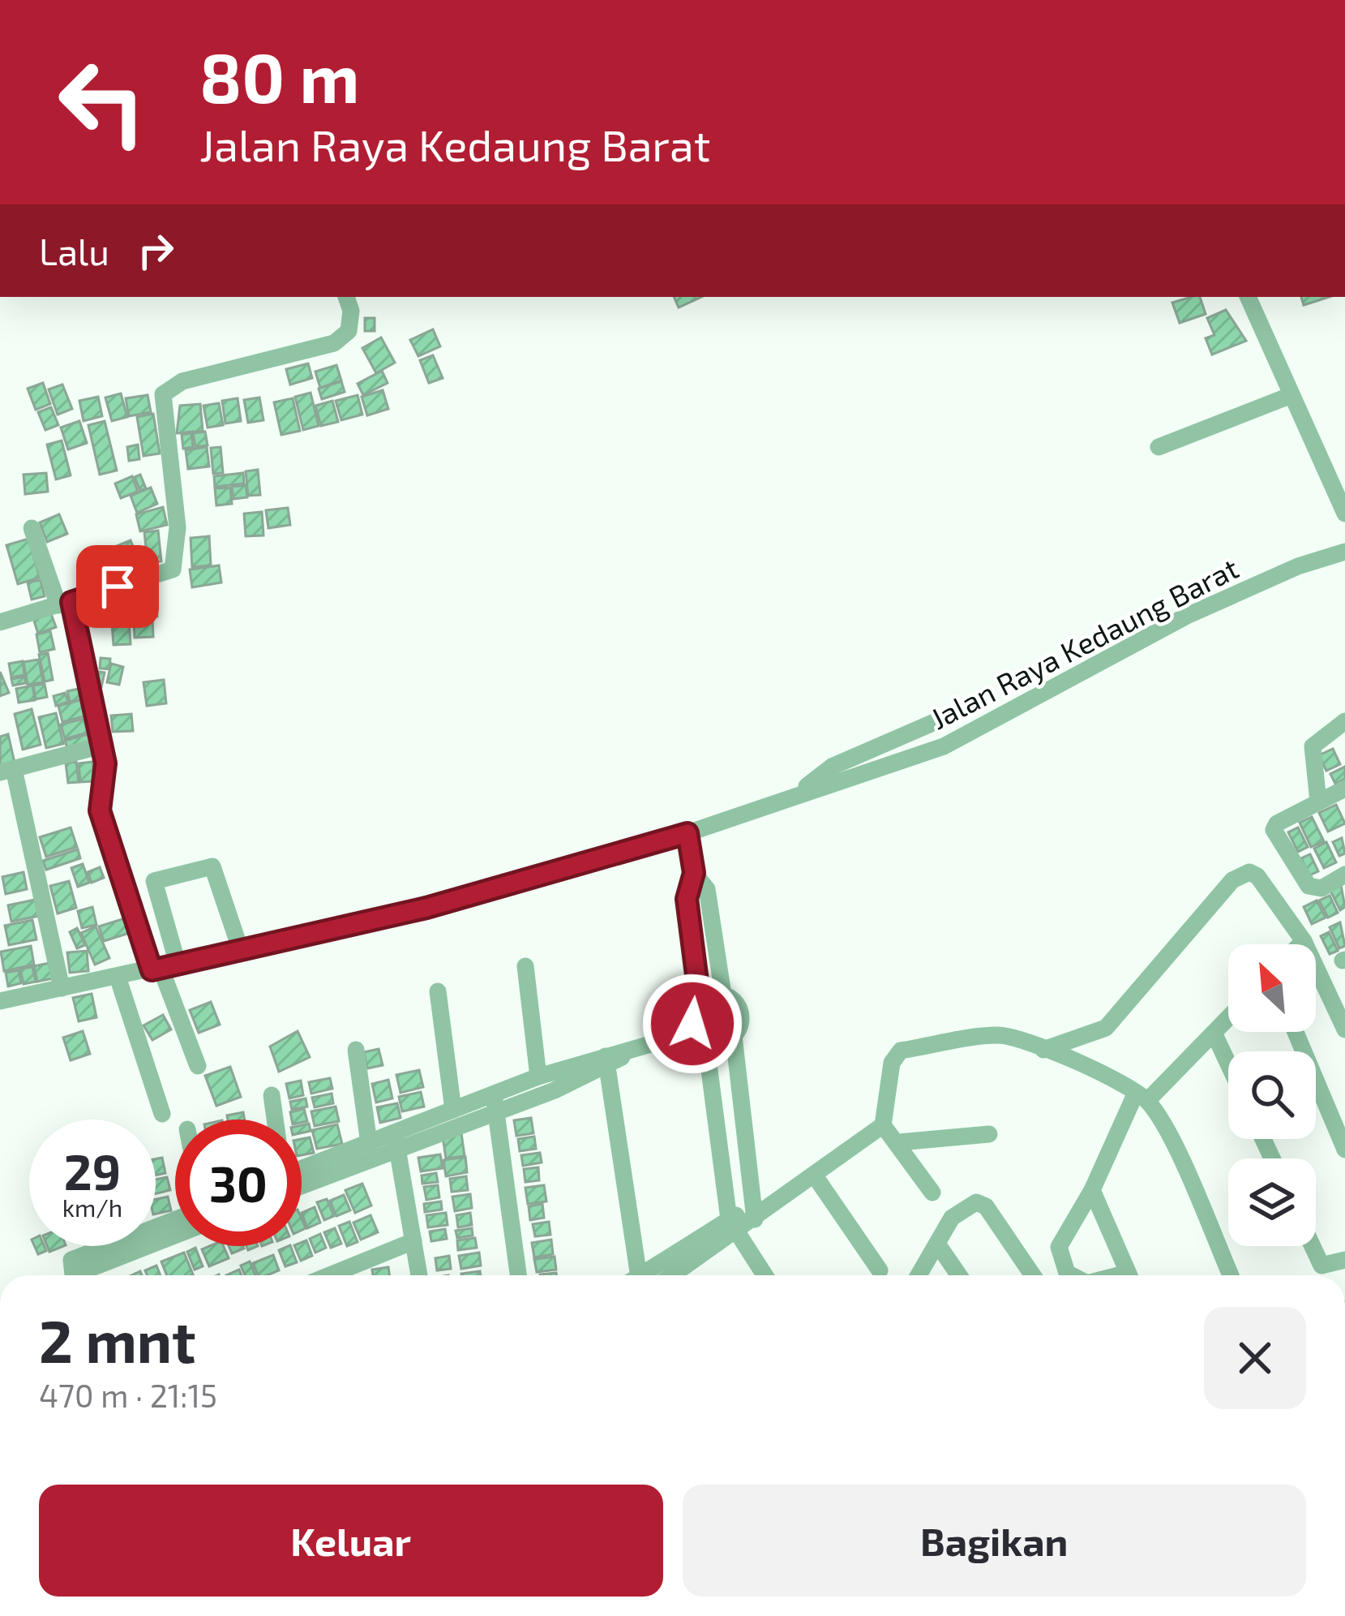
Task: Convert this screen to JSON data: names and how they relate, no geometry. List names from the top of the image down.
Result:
{
  "streets": {
    "street": ["Jalan Raya Kedaung Barat"]
  },
  "north": "top left",
  "page": {
    "turn": ["80 m", "Jalan Raya Kedaung Barat"],
    "then": "Lalu",
    "speed": "29 km/h",
    "limit": "30",
    "heading": ["2 mnt", "470 m · 21:15"],
    "buttons": ["Keluar", "Bagikan"]
  }
}
